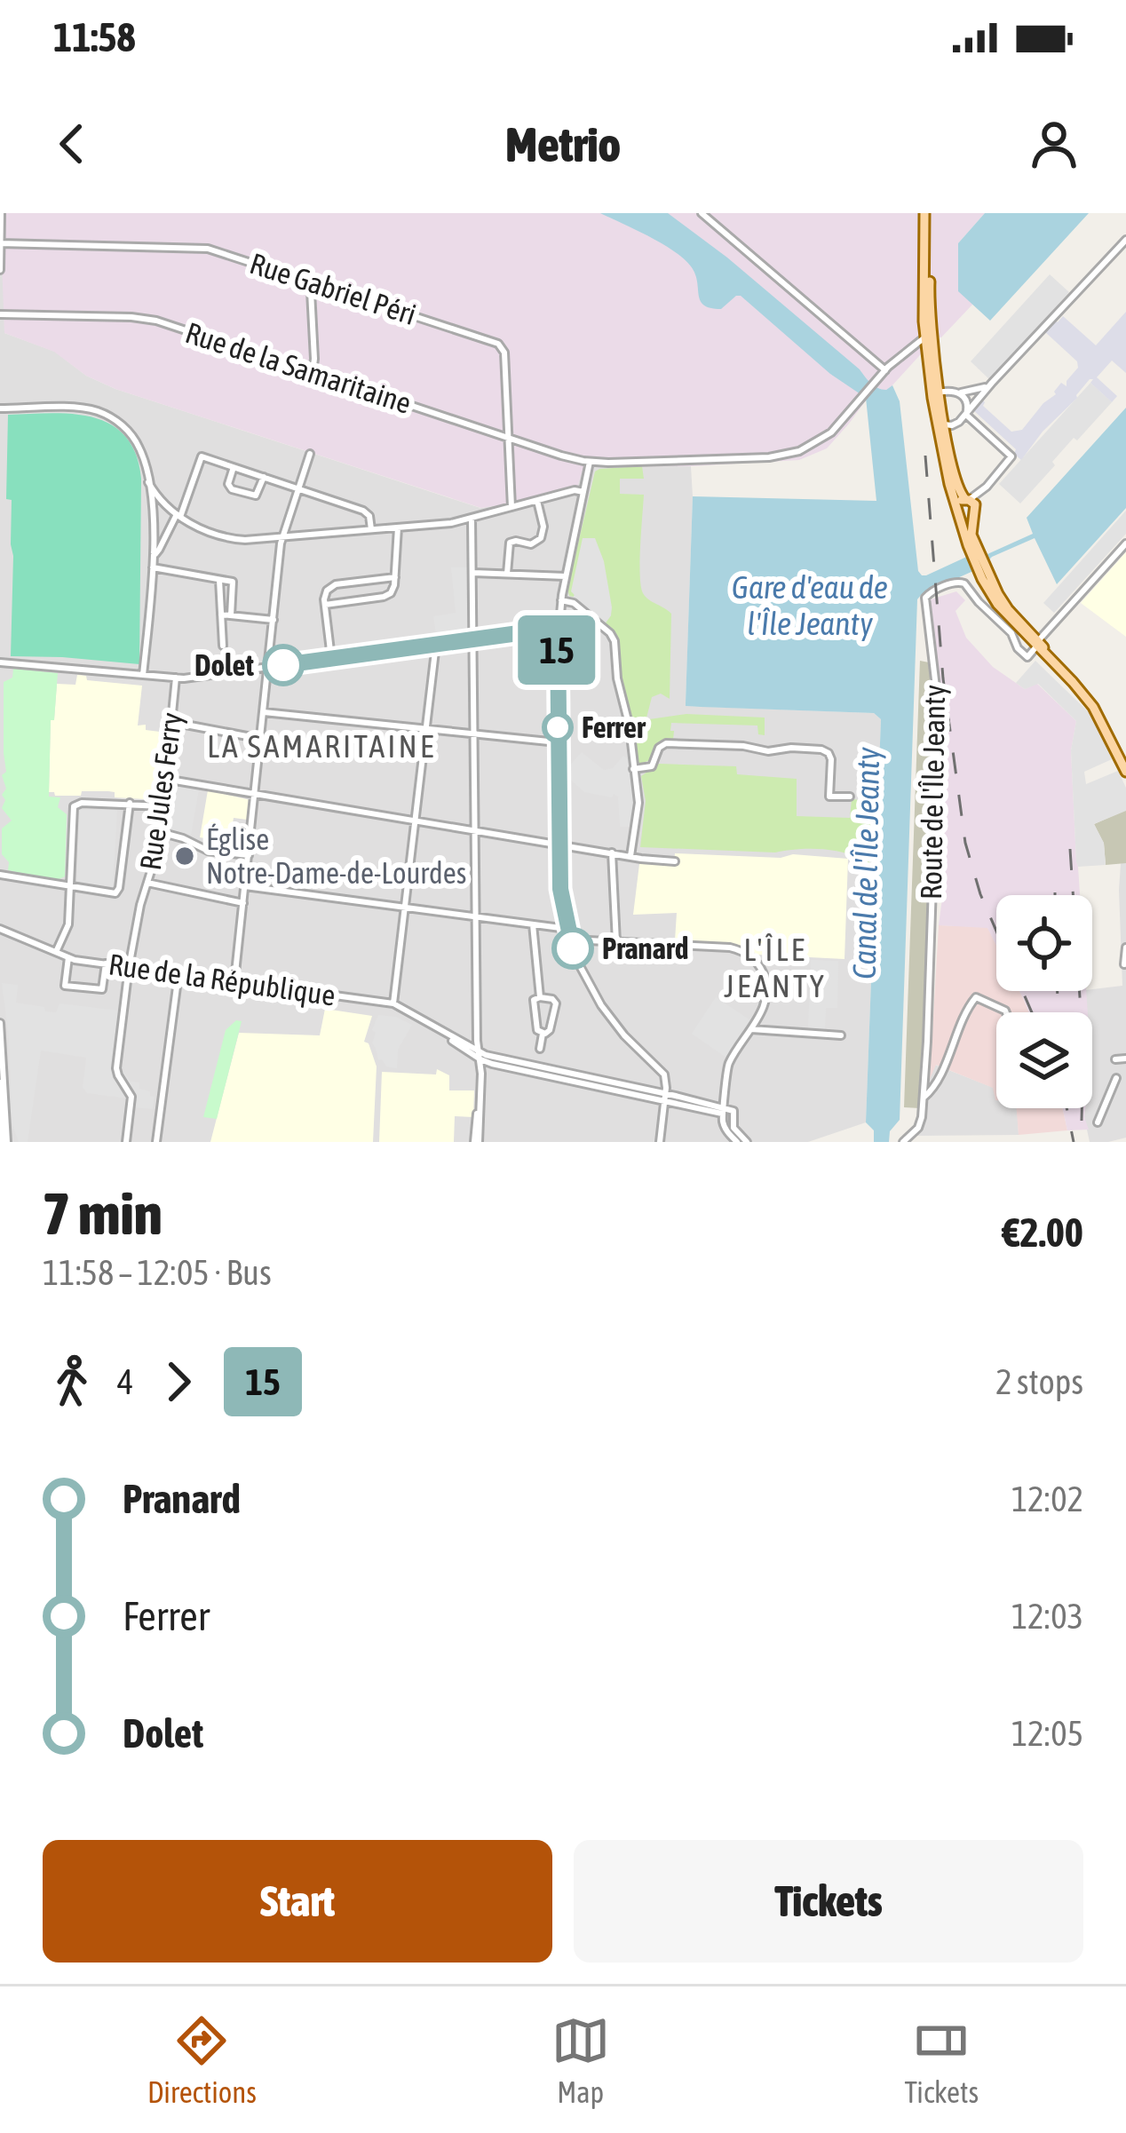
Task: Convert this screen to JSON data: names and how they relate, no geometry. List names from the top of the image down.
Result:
{
  "streets": {
    "street": [
      "Rue Gabriel Péri",
      "Rue de la Samaritaine",
      "Rue Jules Ferry",
      "Route de l'Île Jeanty",
      "Rue de la République"
    ]
  },
  "crossings": [
    ["Rue Gabriel Péri", "Rue de la Samaritaine"],
    ["Rue Jules Ferry", "Rue de la République"]
  ],
  "districts": ["LA SAMARITAINE", "L'ÎLE JEANTY"],
  "water": ["Gare d'eau de l'Île Jeanty", "Canal de l'Île Jeanty"],
  "places": [
    "Dolet",
    "Ferrer",
    "Église Notre-Dame-de-Lourdes",
    "Pranard"
  ],
  "lines": ["bus line 15"],
  "page": {
    "status": "11:58",
    "header": "Metrio",
    "on_map": "15",
    "heading": ["7 min", "11:58 – 12:05 · Bus", "€2.00"],
    "legs": ["4", "15", "2 stops"],
    "list": [
      {
        "name": "Pranard",
        "value": "12:02"
      },
      {
        "name": "Ferrer",
        "value": "12:03"
      },
      {
        "name": "Dolet",
        "value": "12:05"
      }
    ],
    "buttons": ["Start", "Tickets"],
    "tabs": ["Directions", "Map", "Tickets"]
  }
}
